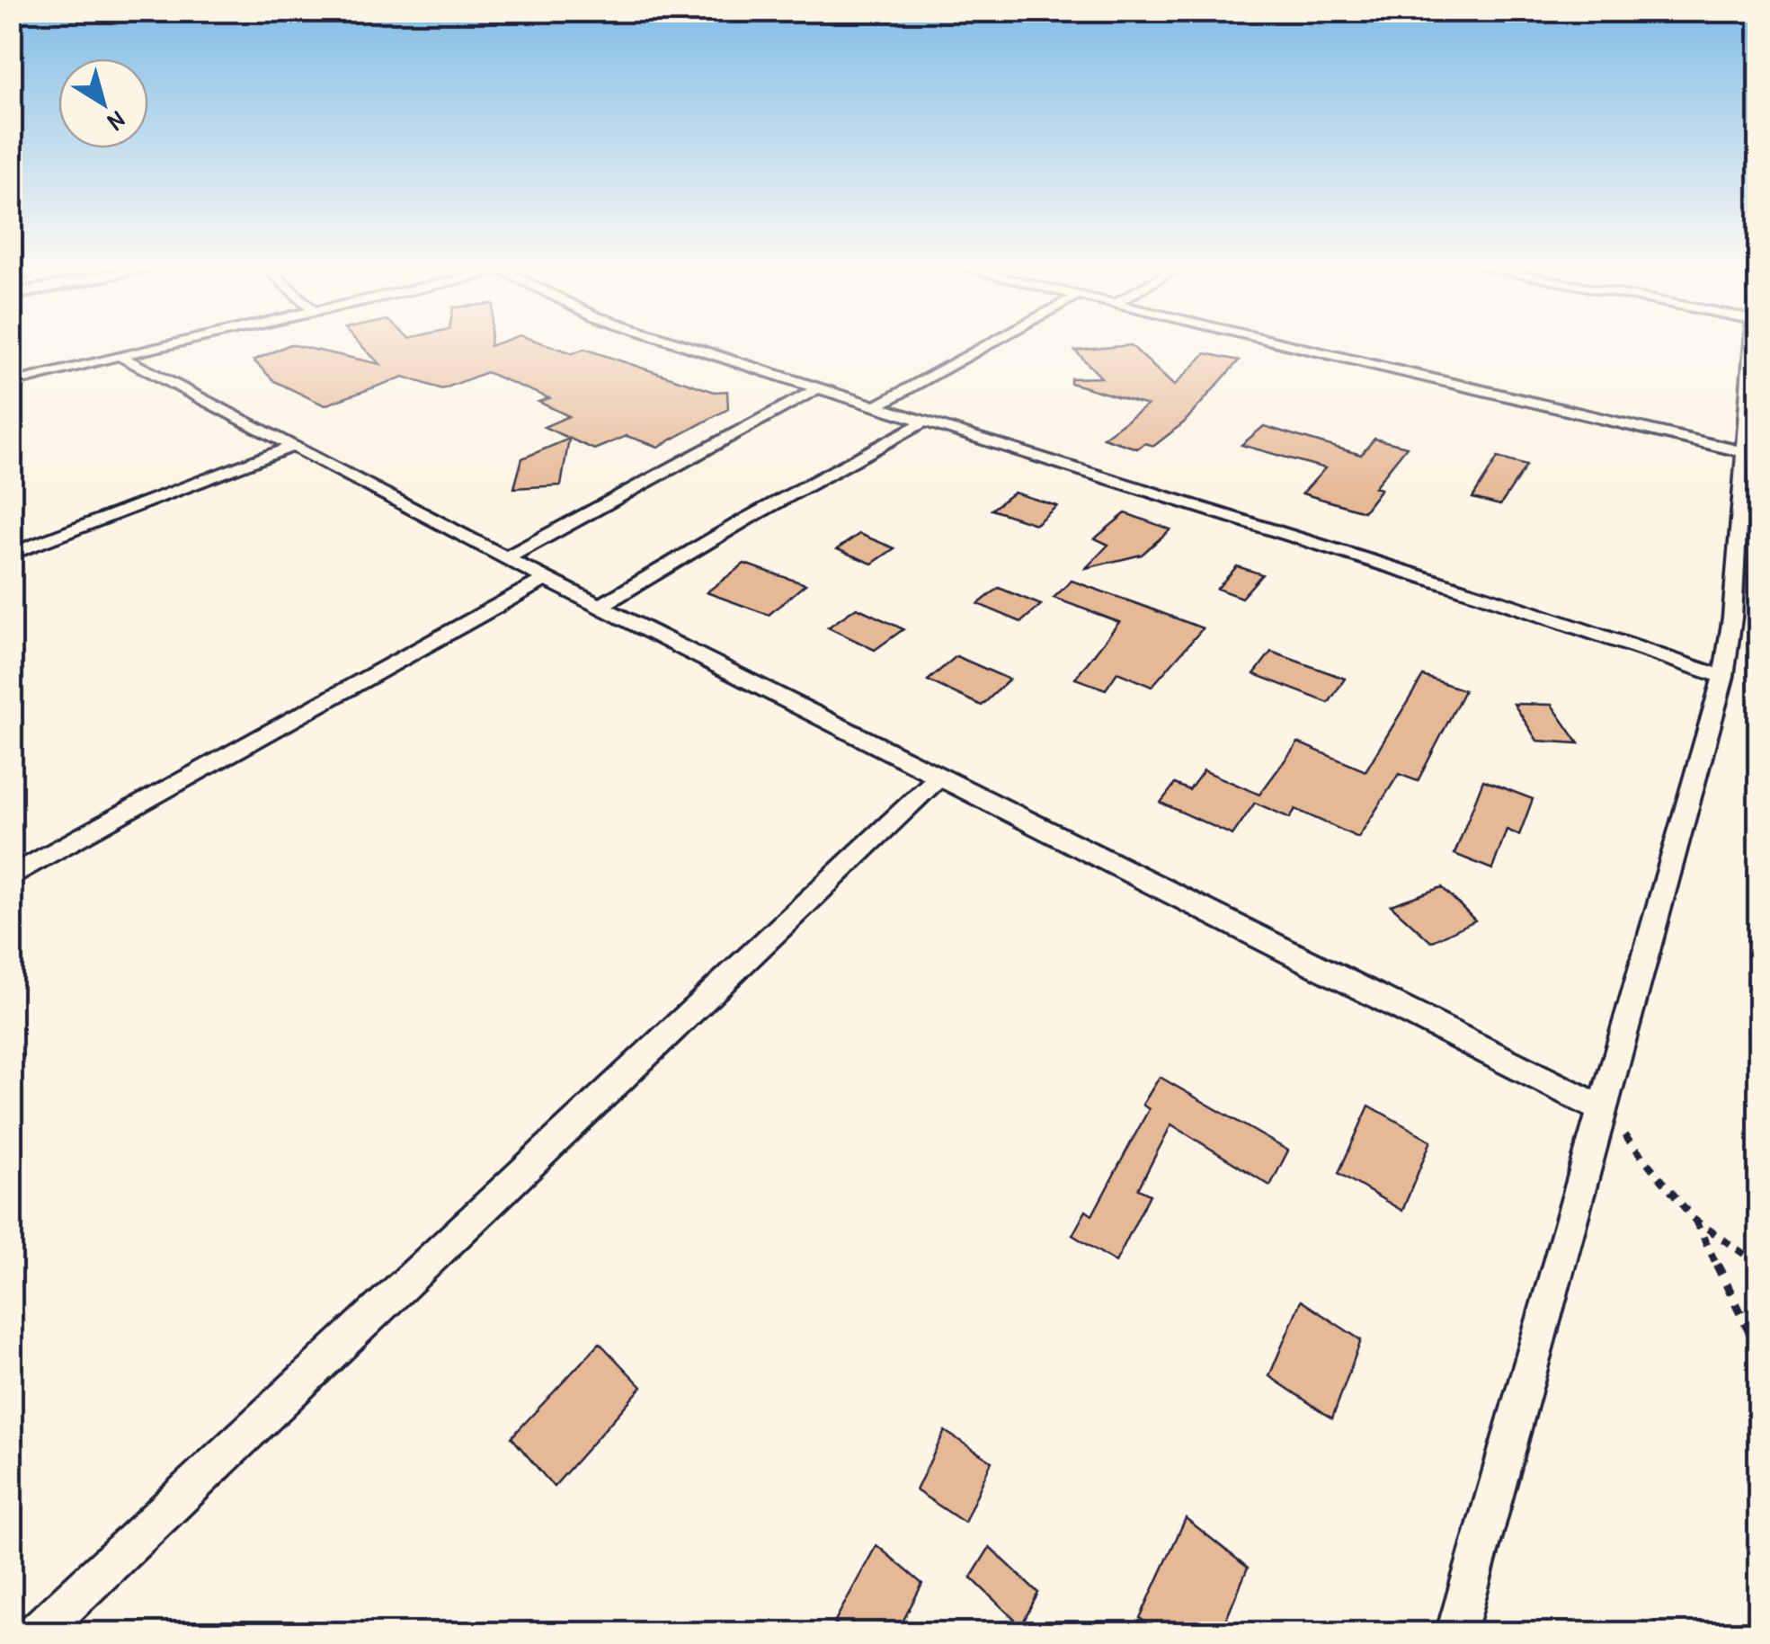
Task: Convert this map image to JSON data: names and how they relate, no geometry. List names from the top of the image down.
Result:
{
  "north": "bottom right"
}
